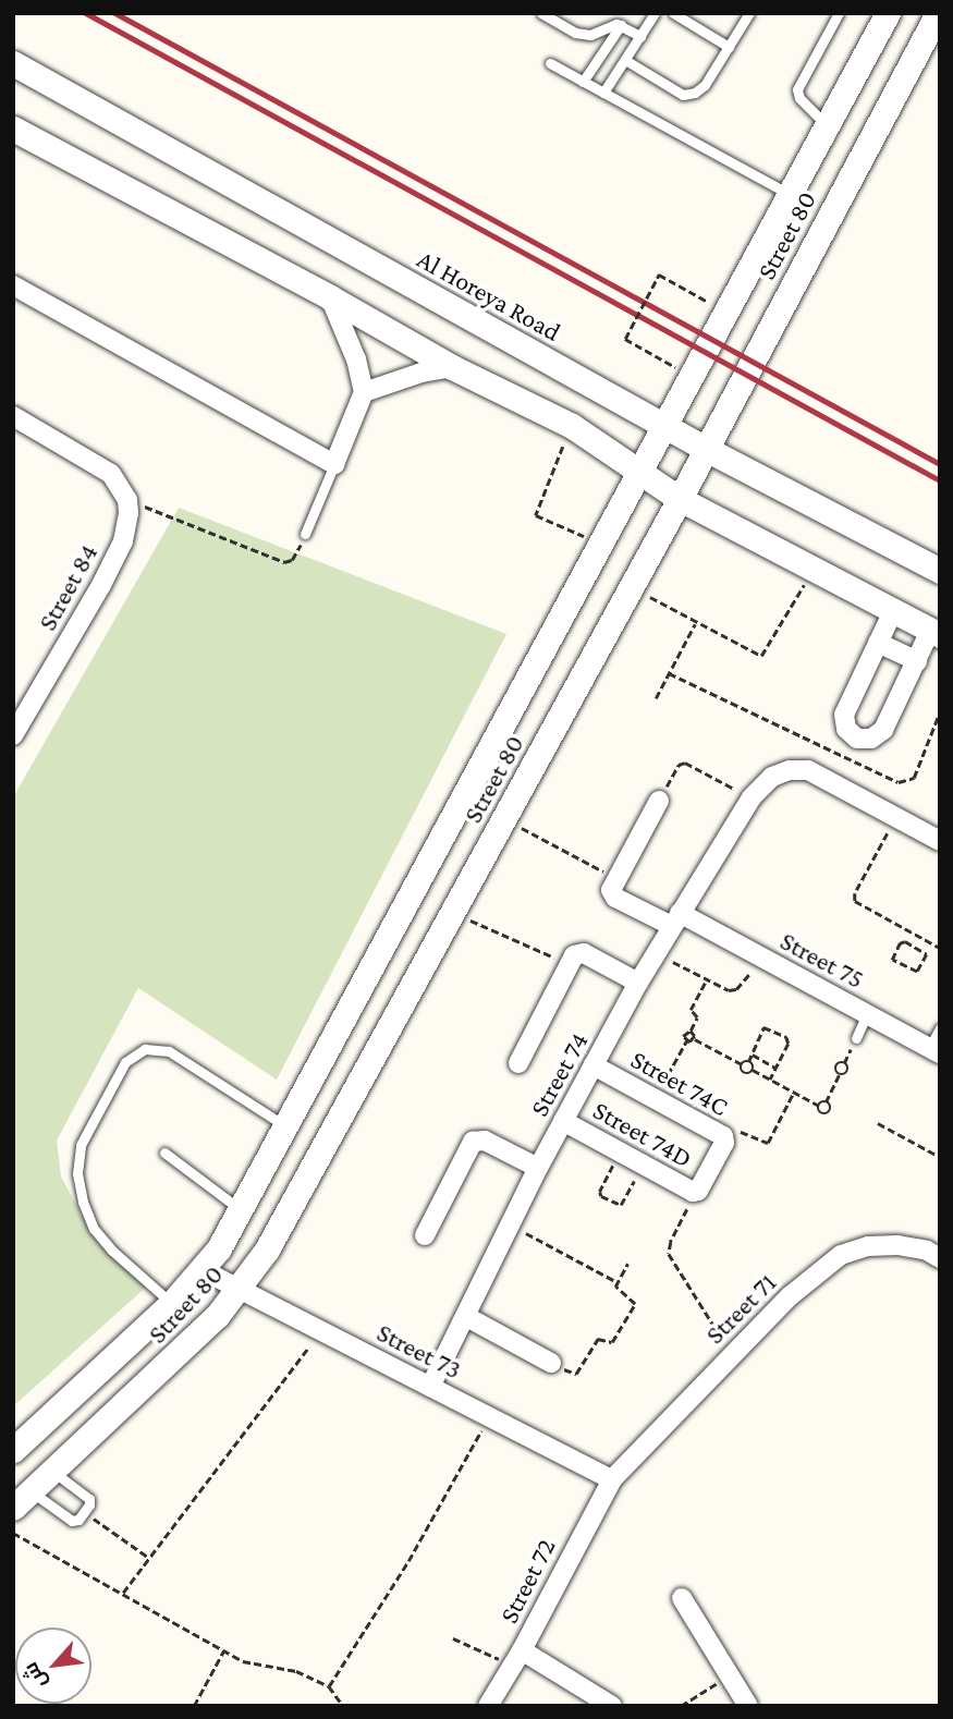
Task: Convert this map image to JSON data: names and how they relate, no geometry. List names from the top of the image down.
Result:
{
  "streets": {
    "street": [
      "Street 80",
      "Al Horeya Road",
      "Street 84",
      "Street 75",
      "Street 74",
      "Street 74C",
      "Street 74D",
      "Street 71",
      "Street 73",
      "Street 72"
    ]
  },
  "crossings": [
    ["Street 80", "Al Horeya Road"],
    ["Street 80", "Street 73"],
    ["Street 75", "Street 74"],
    ["Street 74", "Street 74C"],
    ["Street 74", "Street 74D"],
    ["Street 74", "Street 73"],
    ["Street 74C", "Street 74D"],
    ["Street 71", "Street 73"],
    ["Street 71", "Street 72"],
    ["Street 73", "Street 72"]
  ],
  "north": "bottom left"
}
